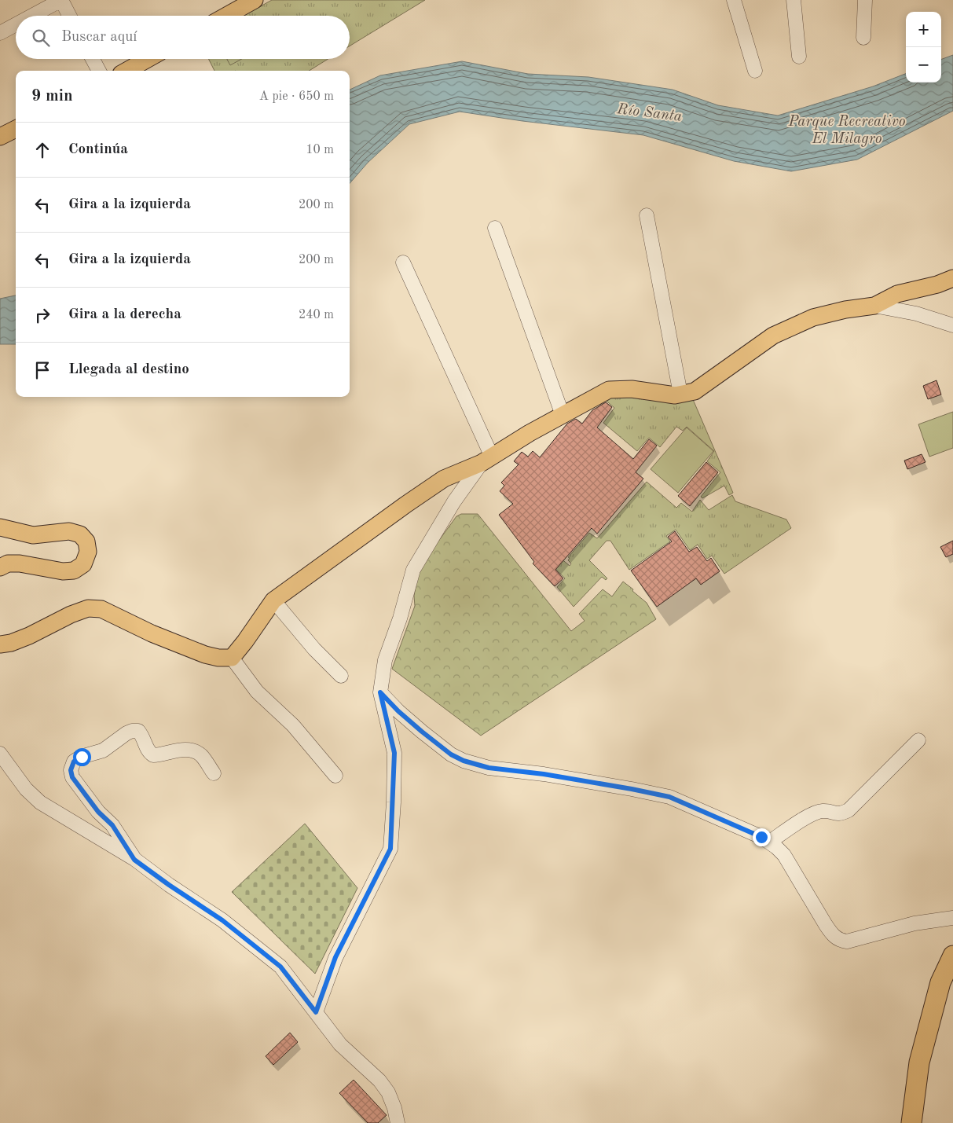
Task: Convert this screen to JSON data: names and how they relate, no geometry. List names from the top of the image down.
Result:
{
  "water": ["Río Santa", "Parque Recreativo El Milagro"],
  "page": {
    "map_buttons": ["+", "−"],
    "search": "Buscar aquí",
    "heading": ["9 min", "A pie · 650 m"],
    "list": [
      ["Continúa", "10 m"],
      ["Gira a la izquierda", "200 m"],
      ["Gira a la izquierda", "200 m"],
      ["Gira a la derecha", "240 m"],
      "Llegada al destino"
    ]
  }
}
